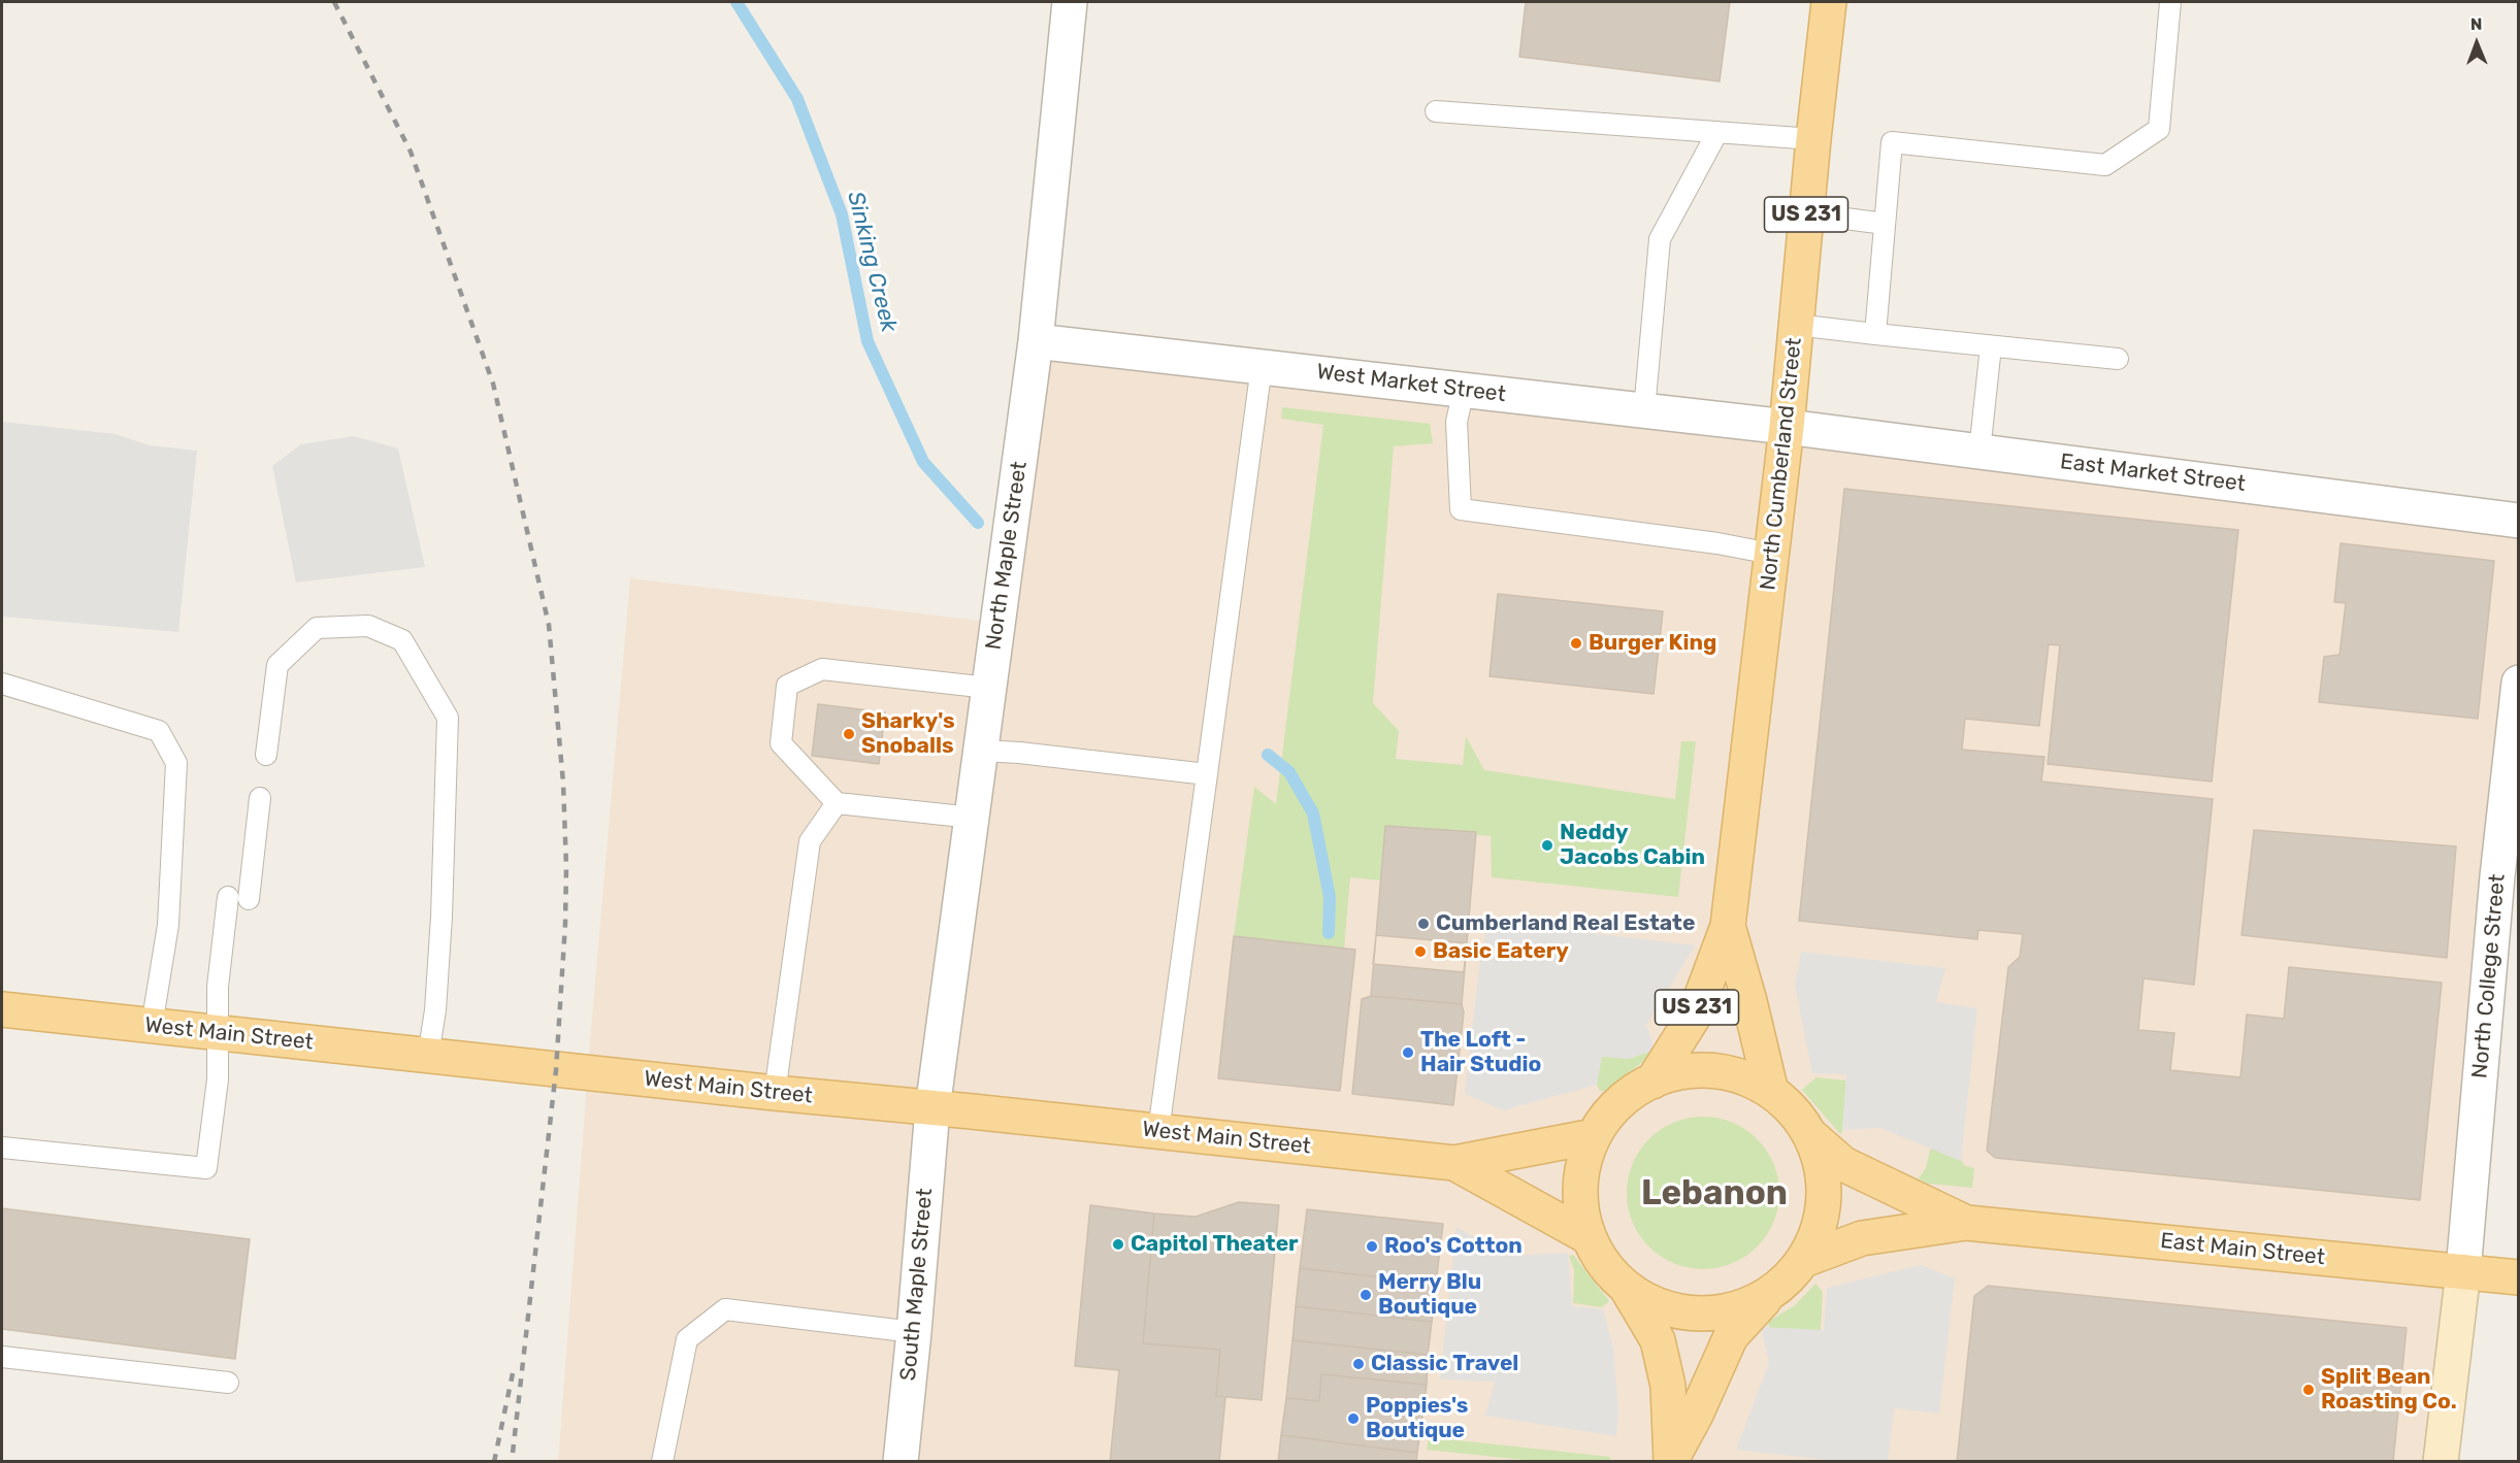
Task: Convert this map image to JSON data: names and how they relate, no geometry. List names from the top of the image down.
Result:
{
  "streets": {
    "main road": [
      "US 231",
      "North Cumberland Street",
      "West Main Street",
      "East Main Street"
    ],
    "street": [
      "West Market Street",
      "East Market Street",
      "North Maple Street",
      "North College Street",
      "South Maple Street"
    ]
  },
  "crossings": [
    ["US 231", "North Cumberland Street"],
    ["US 231", "West Main Street"],
    ["US 231", "East Main Street"],
    ["West Market Street", "North Cumberland Street"],
    ["West Market Street", "East Market Street"],
    ["West Market Street", "North Maple Street"],
    ["North Cumberland Street", "East Market Street"],
    ["North Maple Street", "West Main Street"],
    ["North Maple Street", "South Maple Street"],
    ["North College Street", "East Main Street"],
    ["West Main Street", "South Maple Street"]
  ],
  "districts": ["Lebanon"],
  "water": ["Sinking Creek"],
  "places": [
    "Burger King",
    "Sharky's Snoballs",
    "Neddy Jacobs Cabin",
    "Cumberland Real Estate",
    "Basic Eatery",
    "The Loft - Hair Studio",
    "Capitol Theater",
    "Roo's Cotton",
    "Merry Blu Boutique",
    "Classic Travel",
    "Split Bean Roasting Co.",
    "Poppies's Boutique"
  ],
  "north": "top"
}
